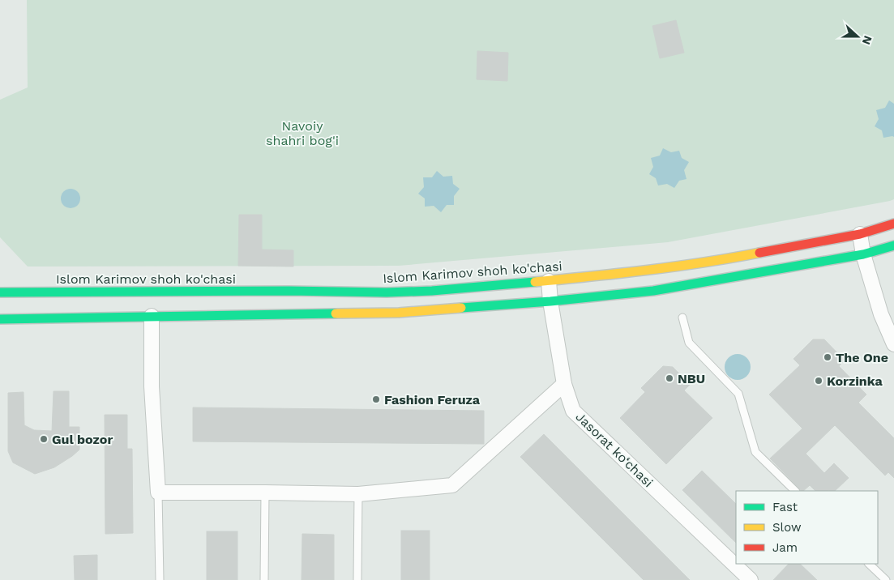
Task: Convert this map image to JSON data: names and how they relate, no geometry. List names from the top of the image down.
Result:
{
  "streets": {
    "main road": ["Islom Karimov shoh ko'chasi"],
    "street": ["Jasorat ko‘chasi"]
  },
  "crossings": [
    ["Islom Karimov shoh ko'chasi", "Jasorat ko‘chasi"]
  ],
  "parks": ["Navoiy shahri bog'i"],
  "places": [
    "The One",
    "NBU",
    "Korzinka",
    "Fashion Feruza",
    "Gul bozor"
  ],
  "legend": ["Fast", "Slow", "Jam"],
  "north": "right"
}
